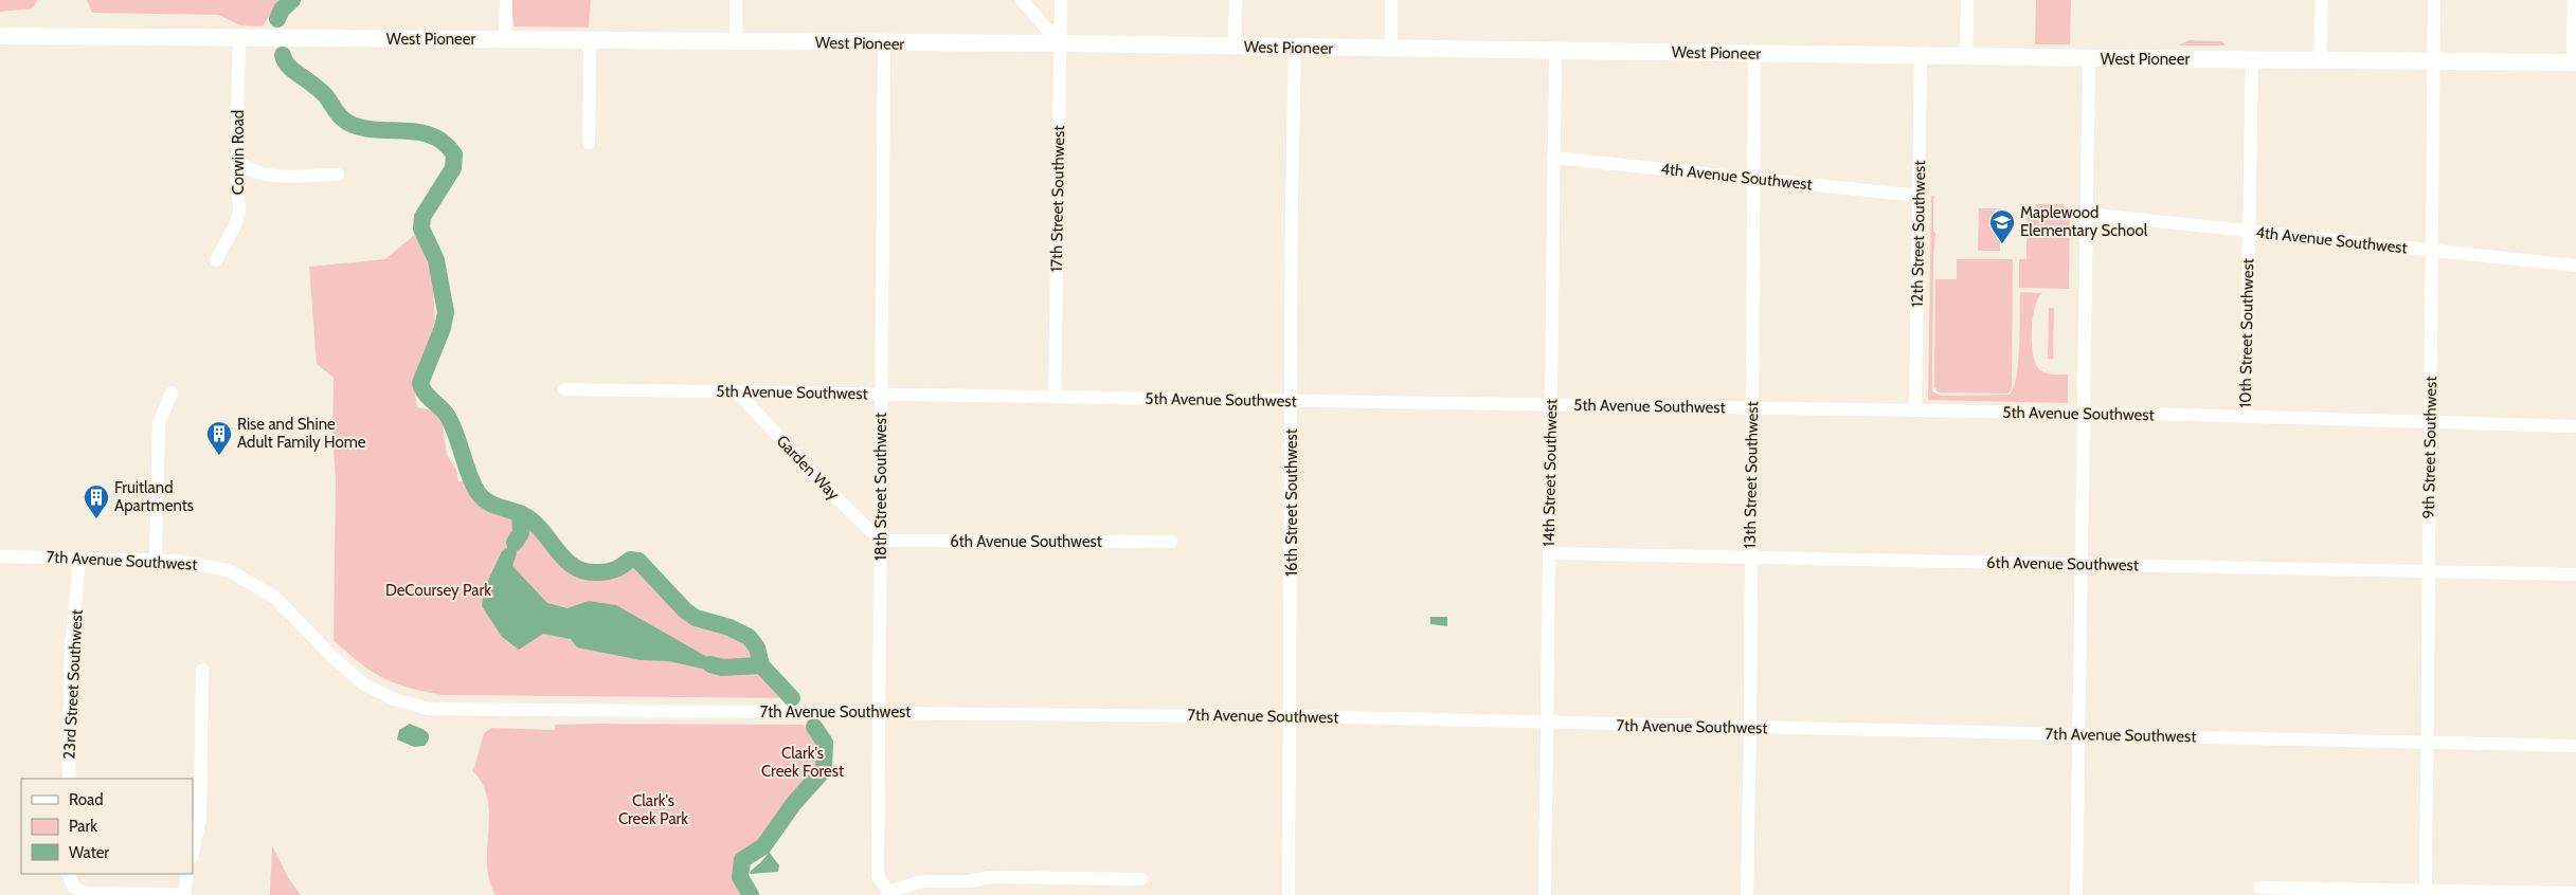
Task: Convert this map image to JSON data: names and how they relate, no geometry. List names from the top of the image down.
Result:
{
  "streets": {
    "main road": ["West Pioneer"],
    "street": [
      "Corwin Road",
      "4th Avenue Southwest",
      "17th Street Southwest",
      "12th Street Southwest",
      "10th Street Southwest",
      "5th Avenue Southwest",
      "9th Street Southwest",
      "Garden Way",
      "14th Street Southwest",
      "13th Street Southwest",
      "18th Street Southwest",
      "16th Street Southwest",
      "6th Avenue Southwest",
      "7th Avenue Southwest",
      "23rd Street Southwest"
    ]
  },
  "crossings": [
    ["West Pioneer", "Corwin Road"],
    ["West Pioneer", "17th Street Southwest"],
    ["West Pioneer", "12th Street Southwest"],
    ["West Pioneer", "10th Street Southwest"],
    ["West Pioneer", "9th Street Southwest"],
    ["West Pioneer", "14th Street Southwest"],
    ["West Pioneer", "13th Street Southwest"],
    ["West Pioneer", "18th Street Southwest"],
    ["West Pioneer", "16th Street Southwest"],
    ["4th Avenue Southwest", "12th Street Southwest"],
    ["4th Avenue Southwest", "10th Street Southwest"],
    ["4th Avenue Southwest", "9th Street Southwest"],
    ["4th Avenue Southwest", "14th Street Southwest"],
    ["4th Avenue Southwest", "13th Street Southwest"],
    ["17th Street Southwest", "5th Avenue Southwest"],
    ["12th Street Southwest", "5th Avenue Southwest"],
    ["10th Street Southwest", "5th Avenue Southwest"],
    ["5th Avenue Southwest", "9th Street Southwest"],
    ["5th Avenue Southwest", "Garden Way"],
    ["5th Avenue Southwest", "14th Street Southwest"],
    ["5th Avenue Southwest", "13th Street Southwest"],
    ["5th Avenue Southwest", "18th Street Southwest"],
    ["5th Avenue Southwest", "16th Street Southwest"],
    ["9th Street Southwest", "6th Avenue Southwest"],
    ["9th Street Southwest", "7th Avenue Southwest"],
    ["Garden Way", "18th Street Southwest"],
    ["Garden Way", "6th Avenue Southwest"],
    ["14th Street Southwest", "6th Avenue Southwest"],
    ["14th Street Southwest", "7th Avenue Southwest"],
    ["13th Street Southwest", "6th Avenue Southwest"],
    ["13th Street Southwest", "7th Avenue Southwest"],
    ["18th Street Southwest", "6th Avenue Southwest"],
    ["18th Street Southwest", "7th Avenue Southwest"],
    ["16th Street Southwest", "7th Avenue Southwest"],
    ["7th Avenue Southwest", "23rd Street Southwest"]
  ],
  "parks": ["DeCoursey Park", "Clark's Creek Forest", "Clark's Creek Park"],
  "places": {
    "school or university": ["Maplewood Elementary School"],
    "building": ["Rise and Shine Adult Family Home", "Fruitland Apartments"]
  },
  "legend": ["Road", "Park", "Water"]
}
